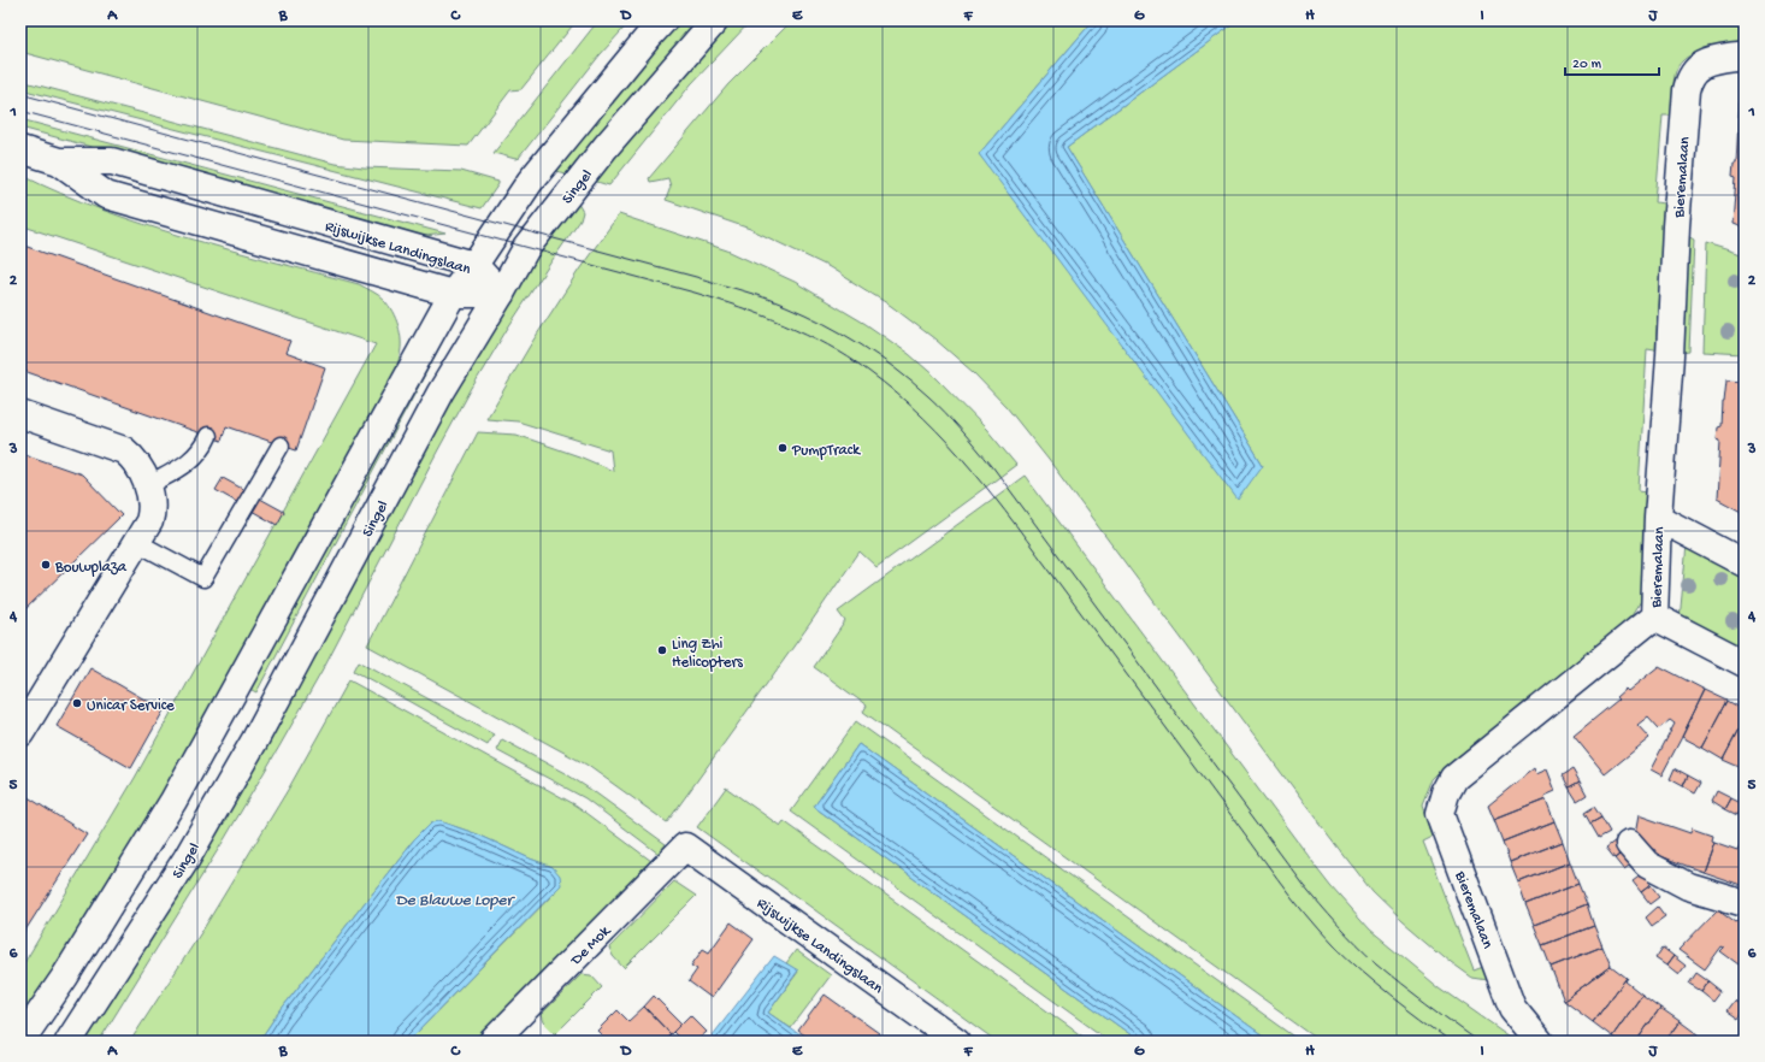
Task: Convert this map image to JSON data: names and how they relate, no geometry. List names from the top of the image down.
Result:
{
  "streets": {
    "street": [
      "Bieremalaan",
      "Singel",
      "Rijswijkse Landingslaan",
      "De Mok"
    ]
  },
  "crossings": [
    ["Singel", "Rijswijkse Landingslaan"],
    ["Rijswijkse Landingslaan", "De Mok"]
  ],
  "water": ["De Blauwe Loper"],
  "places": [
    "PumpTrack",
    "Bouwplaza",
    "Ling Zhi Helicopters",
    "Unicar Service"
  ],
  "scale_bar": "20 m",
  "grid": {
    "columns": [
      "A",
      "B",
      "C",
      "D",
      "E",
      "F",
      "G",
      "H",
      "I",
      "J"
    ],
    "rows": [
      "1",
      "2",
      "3",
      "4",
      "5",
      "6"
    ]
  }
}
